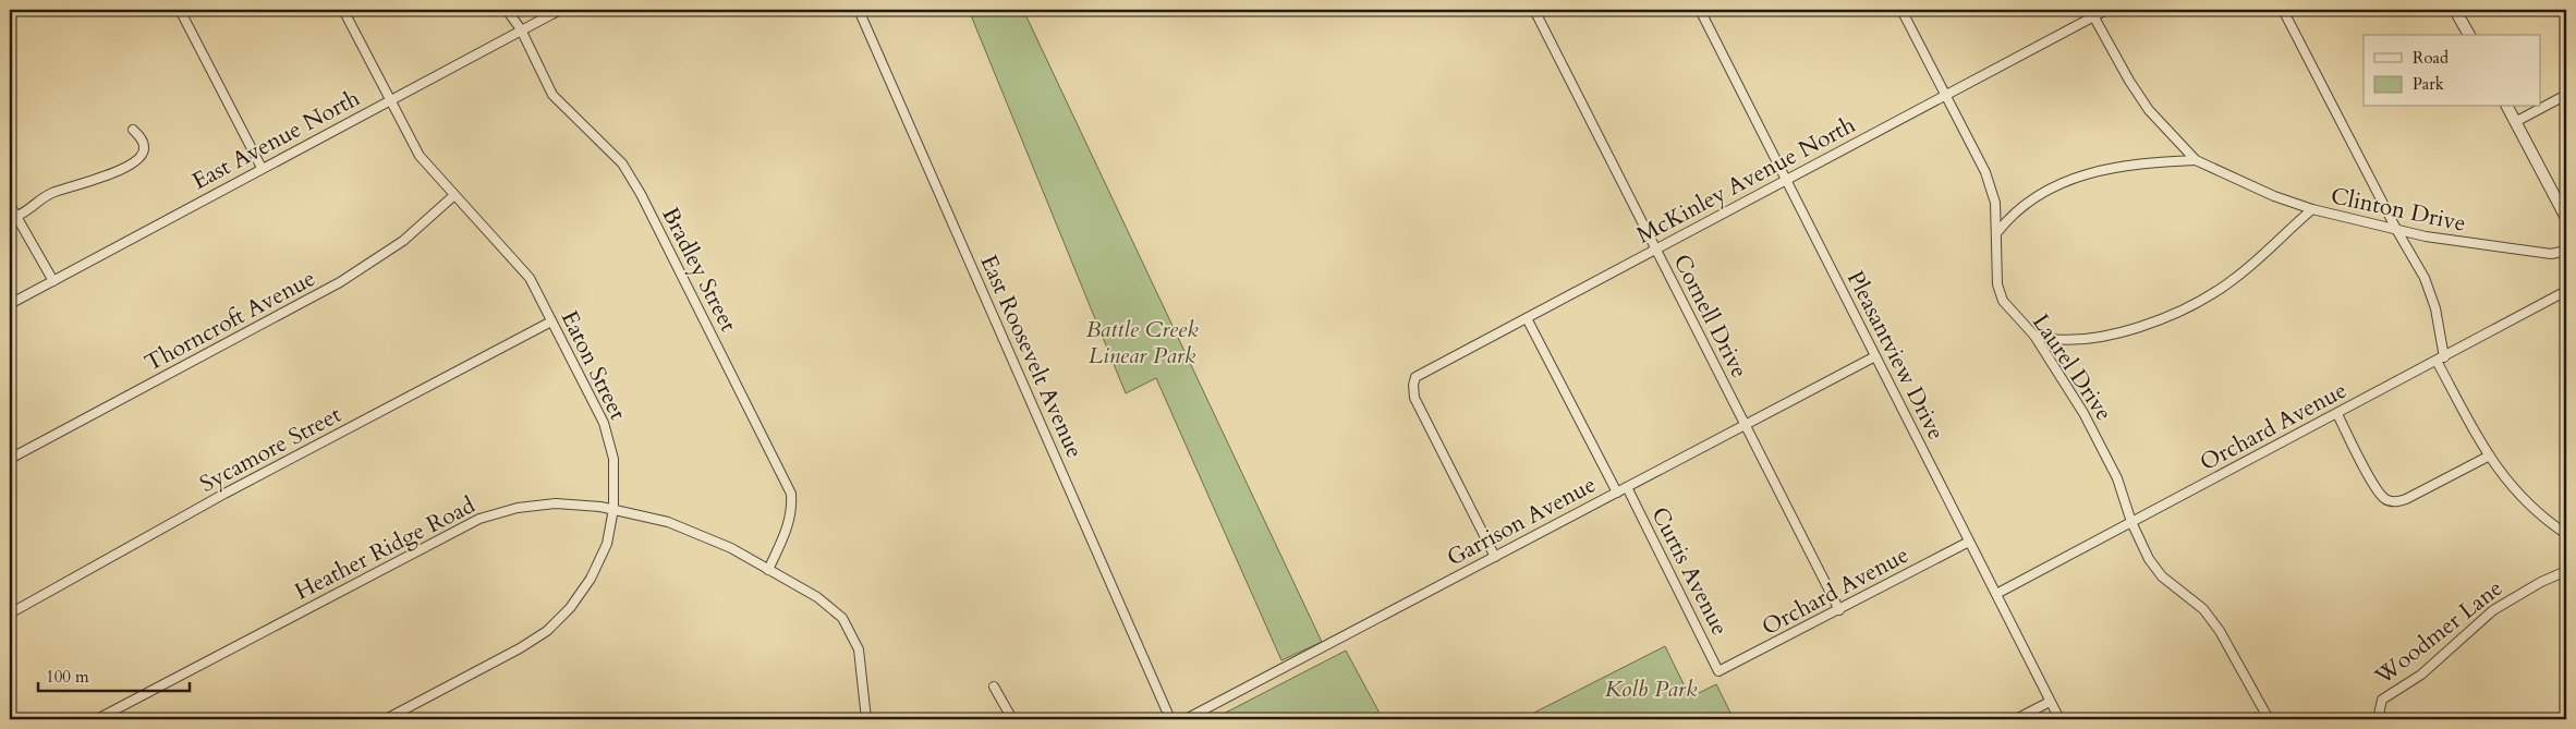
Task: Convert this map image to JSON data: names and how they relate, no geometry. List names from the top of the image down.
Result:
{
  "streets": {
    "street": [
      "East Avenue North",
      "McKinley Avenue North",
      "Clinton Drive",
      "Bradley Street",
      "Cornell Drive",
      "Thorncroft Avenue",
      "Pleasantview Drive",
      "East Roosevelt Avenue",
      "Eaton Street",
      "Laurel Drive",
      "Orchard Avenue",
      "Sycamore Street",
      "Garrison Avenue",
      "Heather Ridge Road",
      "Curtis Avenue",
      "Woodmer Lane"
    ]
  },
  "crossings": [
    ["East Avenue North", "Bradley Street"],
    ["East Avenue North", "Eaton Street"],
    ["McKinley Avenue North", "Cornell Drive"],
    ["McKinley Avenue North", "Pleasantview Drive"],
    ["McKinley Avenue North", "Laurel Drive"],
    ["McKinley Avenue North", "Garrison Avenue"],
    ["Clinton Drive", "Laurel Drive"],
    ["Bradley Street", "Heather Ridge Road"],
    ["Cornell Drive", "Orchard Avenue"],
    ["Cornell Drive", "Garrison Avenue"],
    ["Thorncroft Avenue", "Eaton Street"],
    ["Pleasantview Drive", "Orchard Avenue"],
    ["Pleasantview Drive", "Garrison Avenue"],
    ["Eaton Street", "Sycamore Street"],
    ["Eaton Street", "Heather Ridge Road"],
    ["Laurel Drive", "Orchard Avenue"],
    ["Orchard Avenue", "Curtis Avenue"],
    ["Garrison Avenue", "Curtis Avenue"]
  ],
  "parks": ["Battle Creek Linear Park", "Kolb Park"],
  "legend": ["Road", "Park"],
  "scale_bar": "100 m"
}
